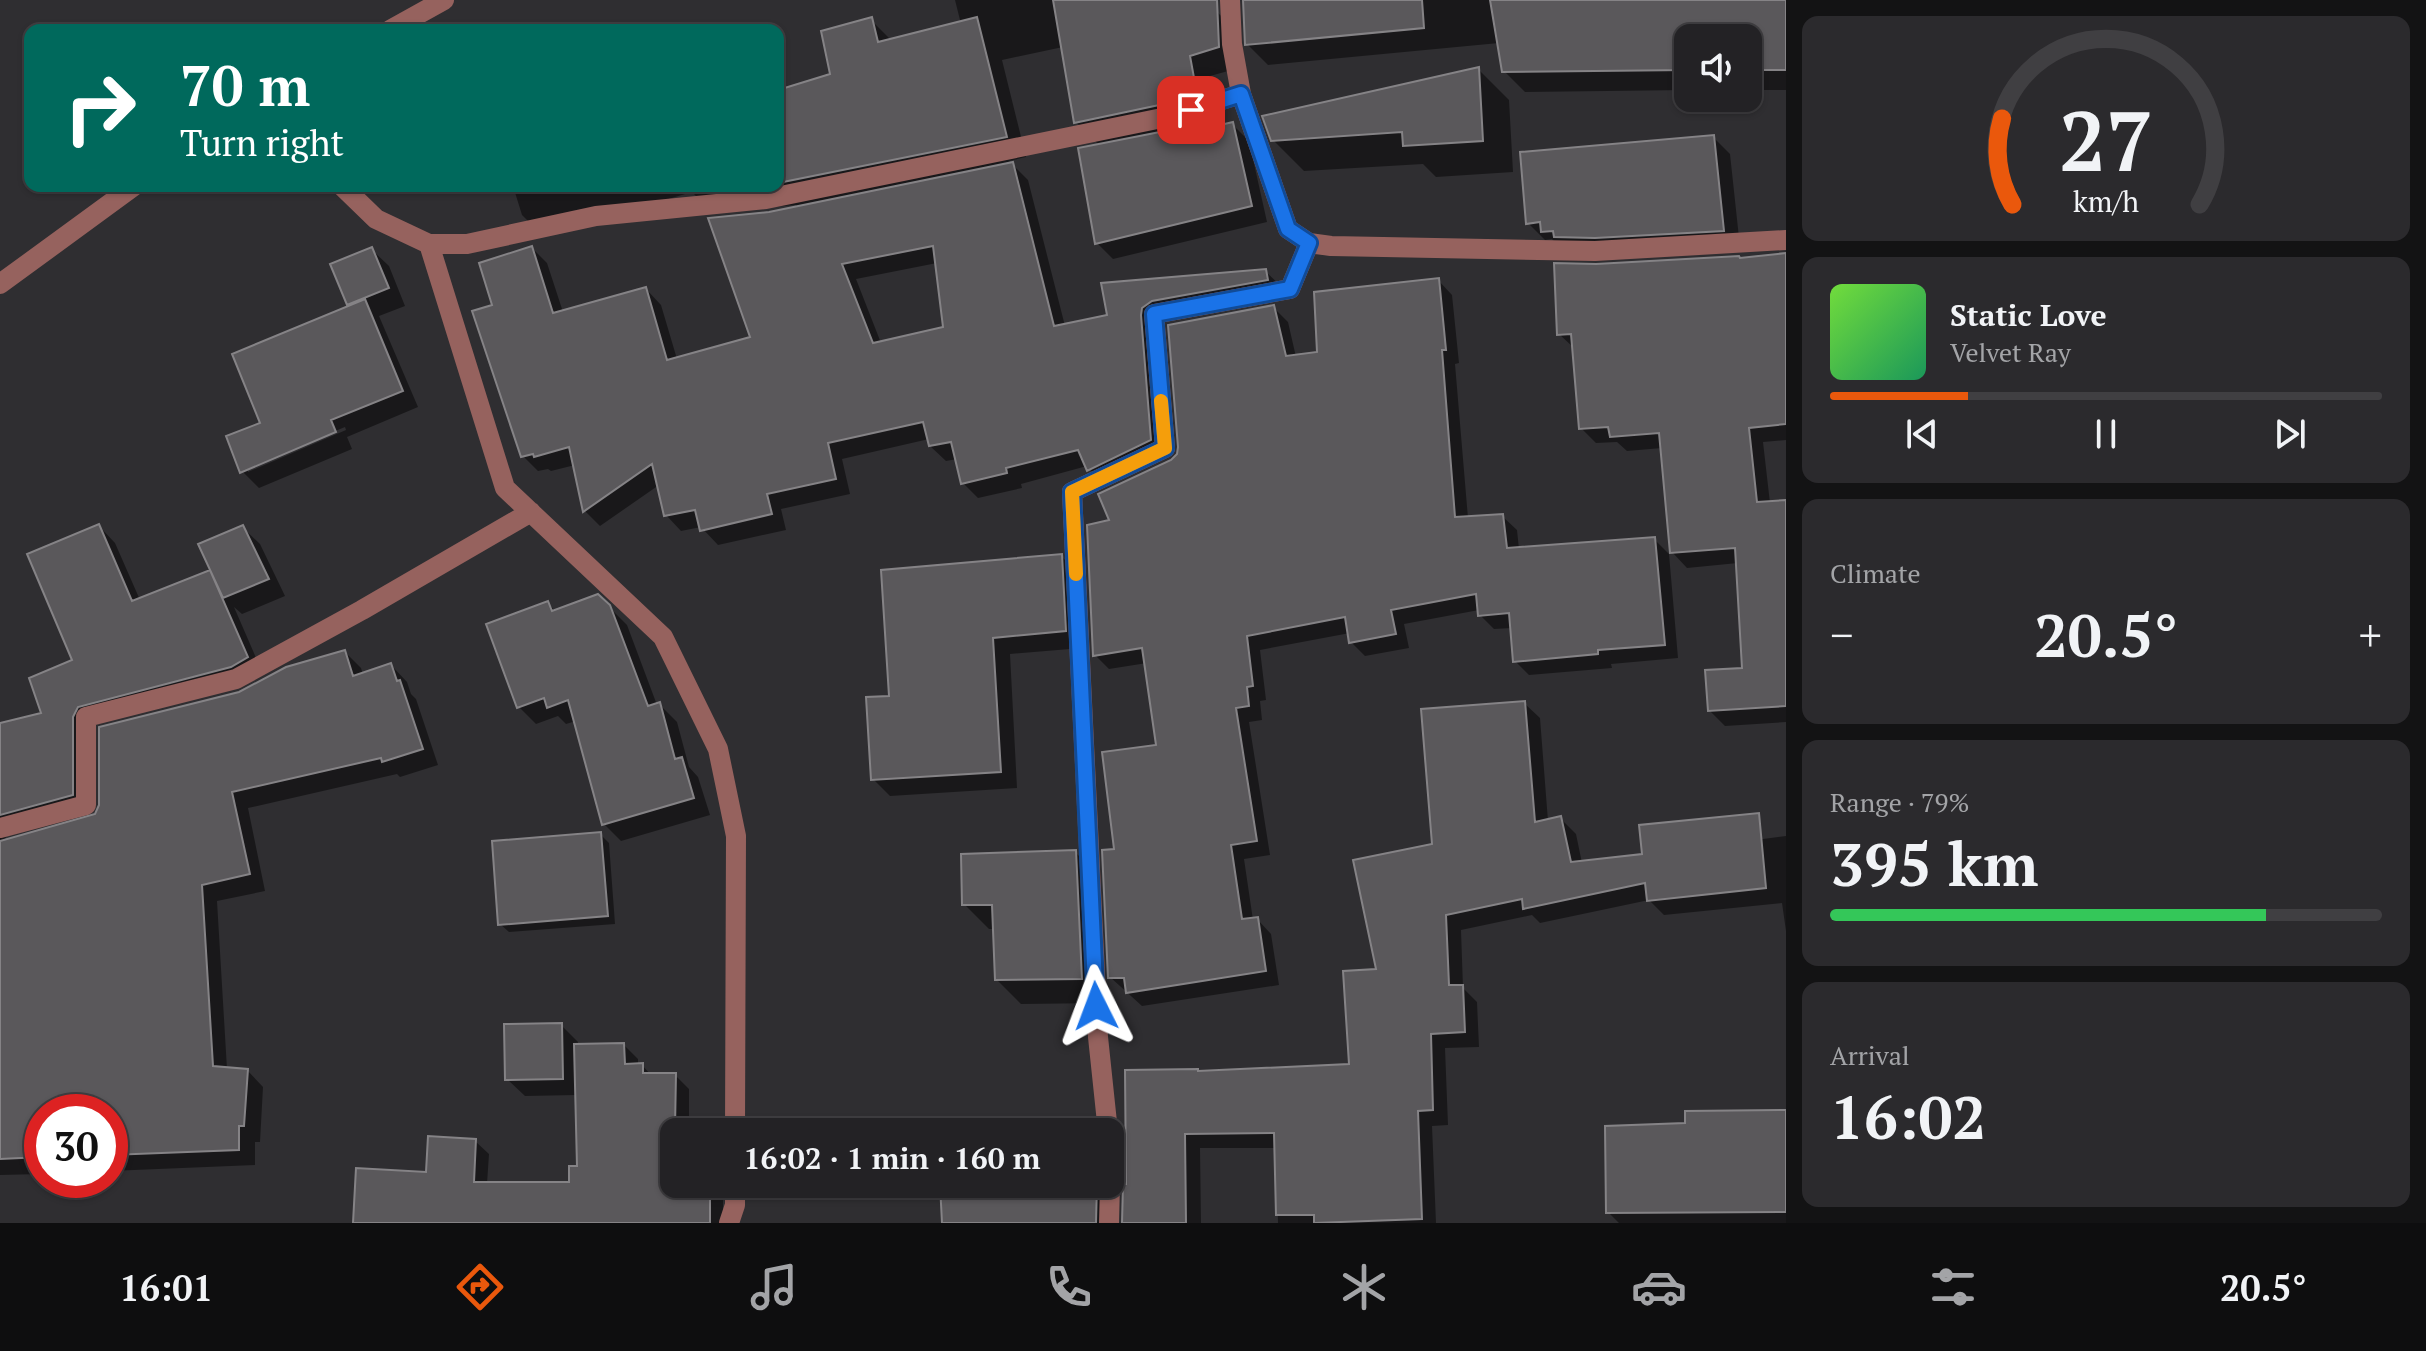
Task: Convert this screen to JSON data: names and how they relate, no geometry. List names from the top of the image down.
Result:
{
  "page": {
    "turn": ["70 m", "Turn right"],
    "song": ["Static Love", "Velvet Ray"],
    "tile": [
      "Climate",
      ["Range · 79%", "395 km"],
      ["Arrival", "16:02"]
    ],
    "heat": ["−", "20.5°", "+"],
    "limit": "30",
    "trip": "16:02 · 1 min · 160 m",
    "tabs": ["16:01", "20.5°"],
    "gauge": ["27", "km/h"]
  }
}
